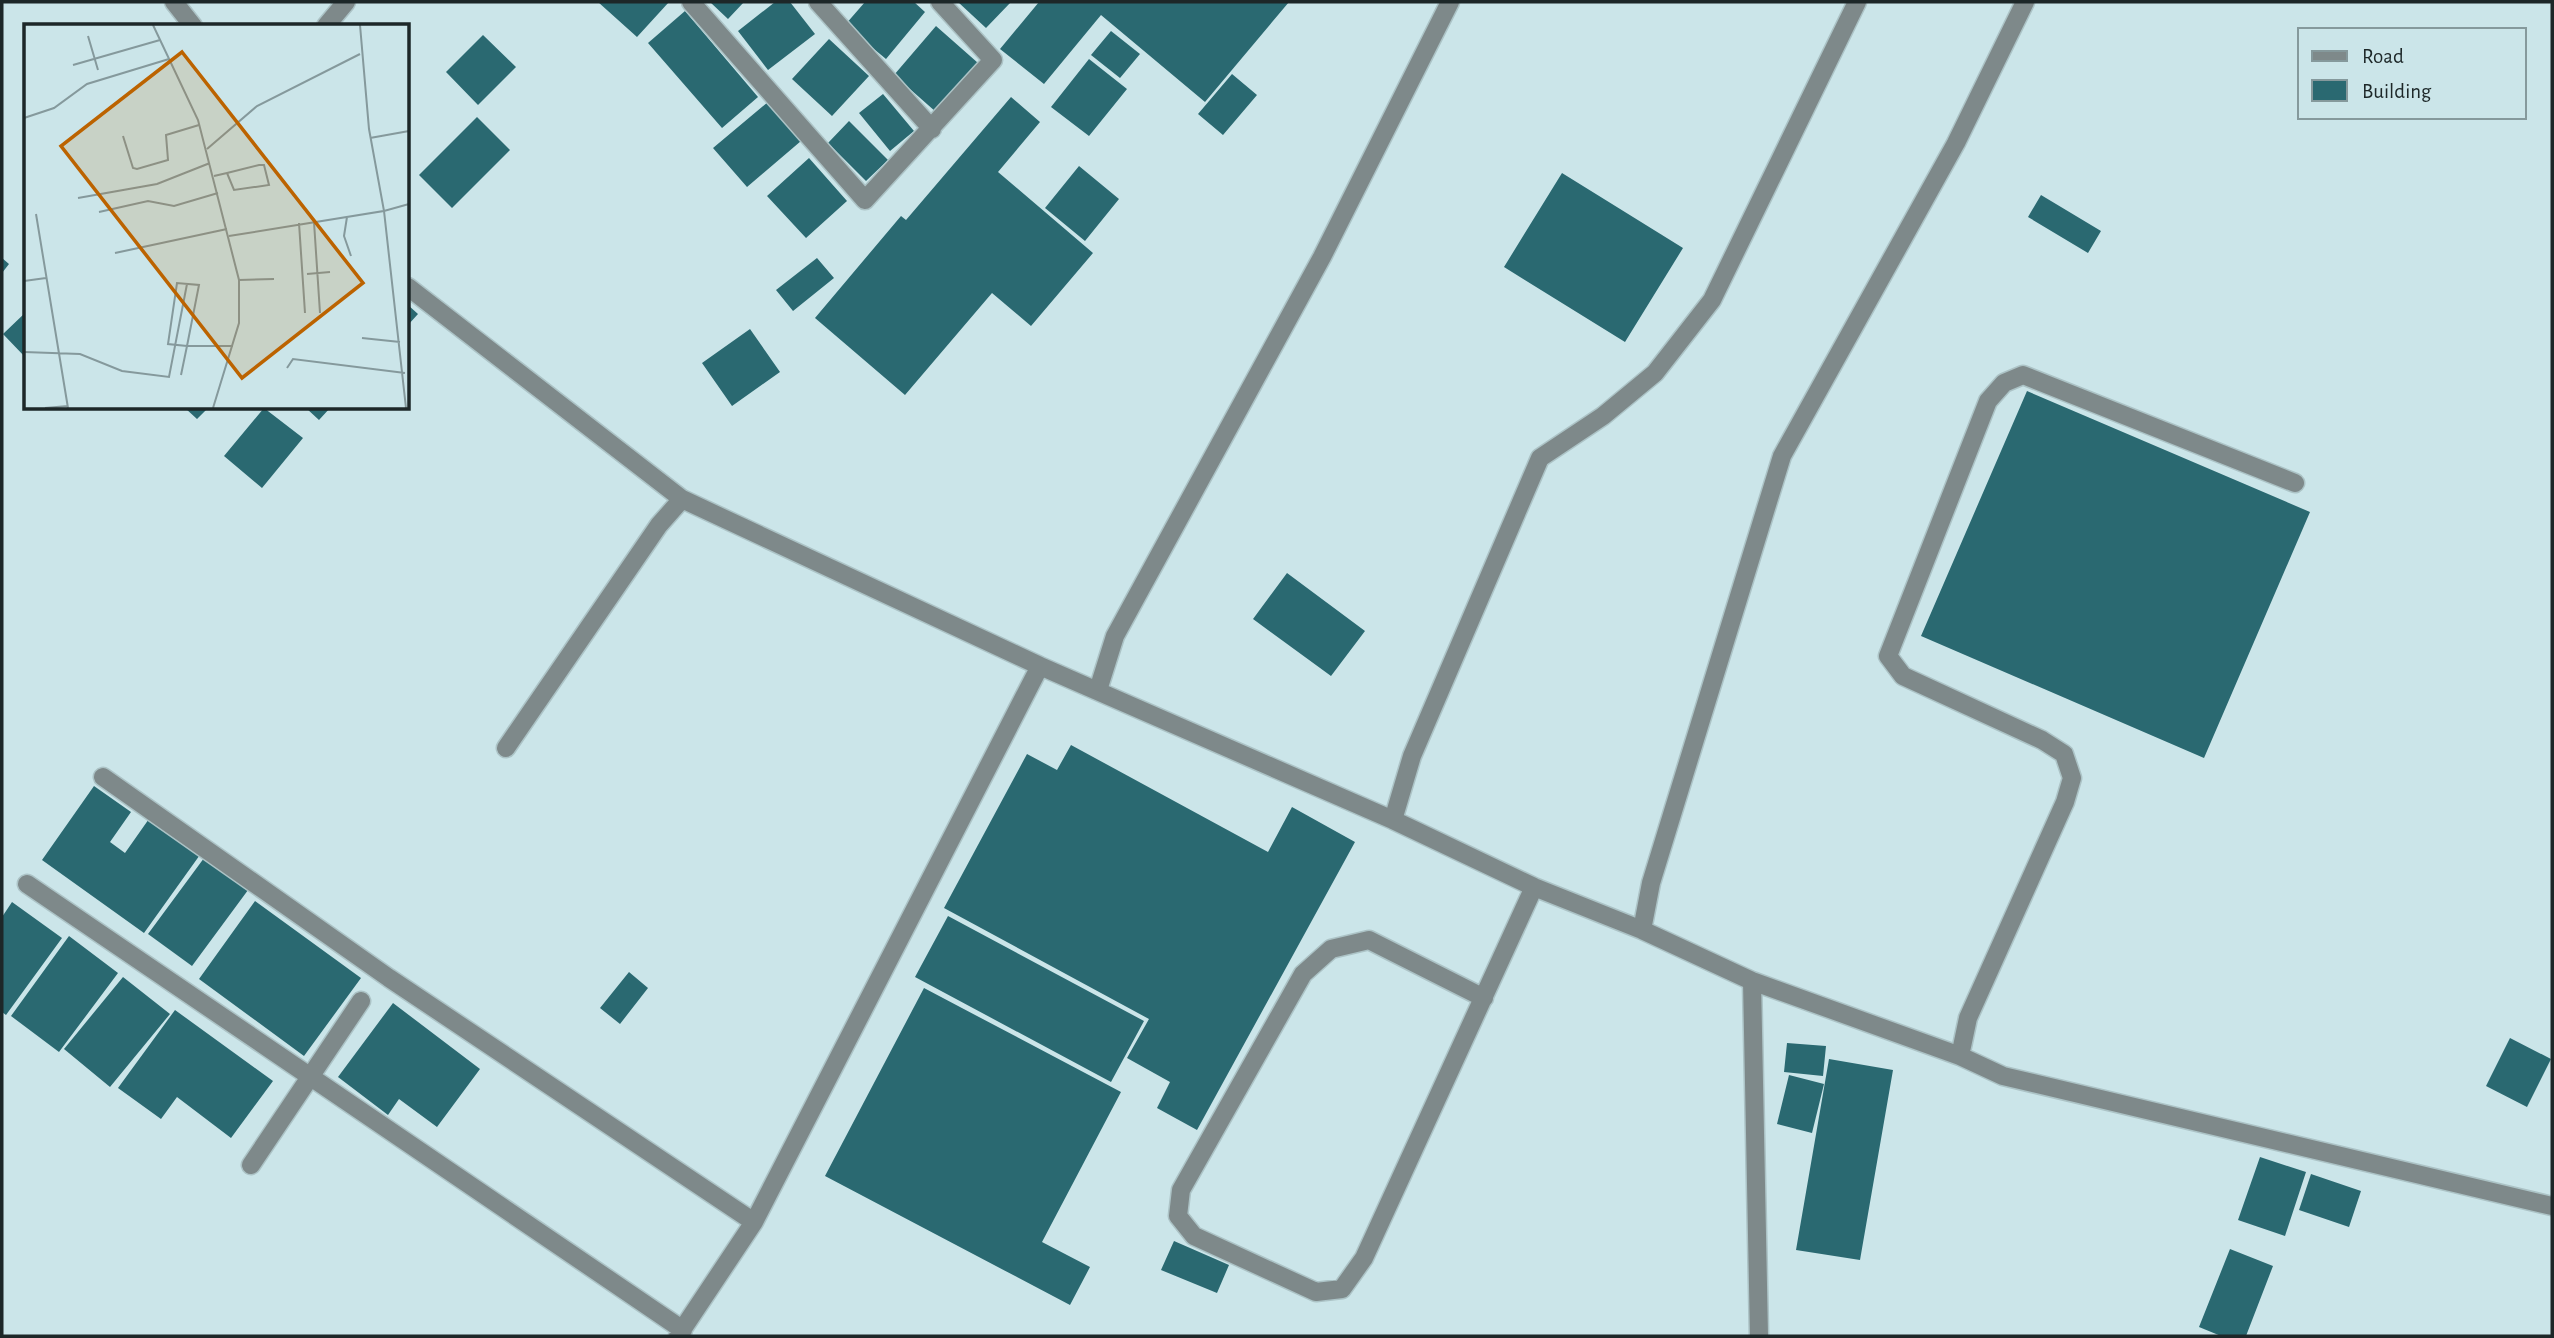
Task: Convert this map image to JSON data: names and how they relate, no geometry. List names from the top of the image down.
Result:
{
  "legend": ["Road", "Building"]
}
